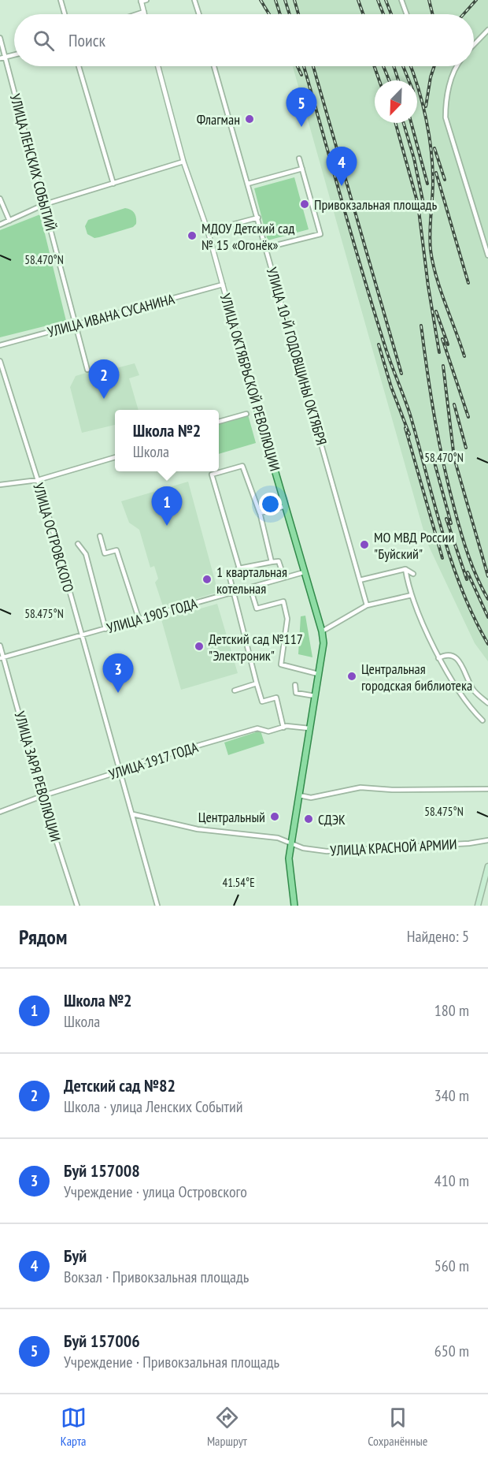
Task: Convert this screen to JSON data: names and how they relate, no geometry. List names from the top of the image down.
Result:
{
  "streets": {
    "main road": ["УЛИЦА ОКТЯБРЬСКОЙ РЕВОЛЮЦИИ"],
    "street": [
      "УЛИЦА ЛЕНСКИХ СОБЫТИЙ",
      "УЛИЦА ИВАНА СУСАНИНА",
      "УЛИЦА 10-Й ГОДОВЩИНЫ ОКТЯБРЯ",
      "УЛИЦА ОСТРОВСКОГО",
      "УЛИЦА 1905 ГОДА",
      "УЛИЦА 1917 ГОДА",
      "УЛИЦА ЗАРЯ РЕВОЛЮЦИИ",
      "УЛИЦА КРАСНОЙ АРМИИ"
    ]
  },
  "crossings": [
    ["УЛИЦА ЛЕНСКИХ СОБЫТИЙ", "УЛИЦА ИВАНА СУСАНИНА"],
    ["УЛИЦА ИВАНА СУСАНИНА", "УЛИЦА ОКТЯБРЬСКОЙ РЕВОЛЮЦИИ"],
    ["УЛИЦА ОКТЯБРЬСКОЙ РЕВОЛЮЦИИ", "УЛИЦА 1905 ГОДА"],
    ["УЛИЦА ОКТЯБРЬСКОЙ РЕВОЛЮЦИИ", "УЛИЦА 1917 ГОДА"],
    ["УЛИЦА ОКТЯБРЬСКОЙ РЕВОЛЮЦИИ", "УЛИЦА КРАСНОЙ АРМИИ"],
    ["УЛИЦА ОСТРОВСКОГО", "УЛИЦА 1905 ГОДА"],
    ["УЛИЦА ОСТРОВСКОГО", "УЛИЦА 1917 ГОДА"],
    ["УЛИЦА ОСТРОВСКОГО", "УЛИЦА КРАСНОЙ АРМИИ"],
    ["УЛИЦА 1905 ГОДА", "УЛИЦА ЗАРЯ РЕВОЛЮЦИИ"],
    ["УЛИЦА 1917 ГОДА", "УЛИЦА ЗАРЯ РЕВОЛЮЦИИ"]
  ],
  "places": [
    "Флагман",
    "Привокзальная площадь",
    "МДОУ Детский сад № 15 «Огонёк»",
    "МО МВД России \"Буйский\"",
    "1 квартальная котельная",
    "Детский сад №117 \"Электроник\"",
    "Центральная городская библиотека",
    "Центральный",
    "СДЭК"
  ],
  "north": "bottom left",
  "page": {
    "search": "Поиск",
    "pins": [
      "5",
      "4",
      "2",
      "1",
      "3"
    ],
    "popup": ["Школа №2", "Школа"],
    "heading": ["Рядом", "Найдено: 5"],
    "list": [
      {
        "mark": "1",
        "name": "Школа №2",
        "note": "Школа",
        "value": "180 m"
      },
      {
        "mark": "2",
        "name": "Детский сад №82",
        "note": "Школа · улица Ленских Событий",
        "value": "340 m"
      },
      {
        "mark": "3",
        "name": "Буй 157008",
        "note": "Учреждение · улица Островского",
        "value": "410 m"
      },
      {
        "mark": "4",
        "name": "Буй",
        "note": "Вокзал · Привокзальная площадь",
        "value": "560 m"
      },
      {
        "mark": "5",
        "name": "Буй 157006",
        "note": "Учреждение · Привокзальная площадь",
        "value": "650 m"
      }
    ],
    "nav": ["Карта", "Маршрут", "Сохранённые"]
  },
  "coordinates": ["58.470°N", "58.475°N", "41.54°E"]
}
